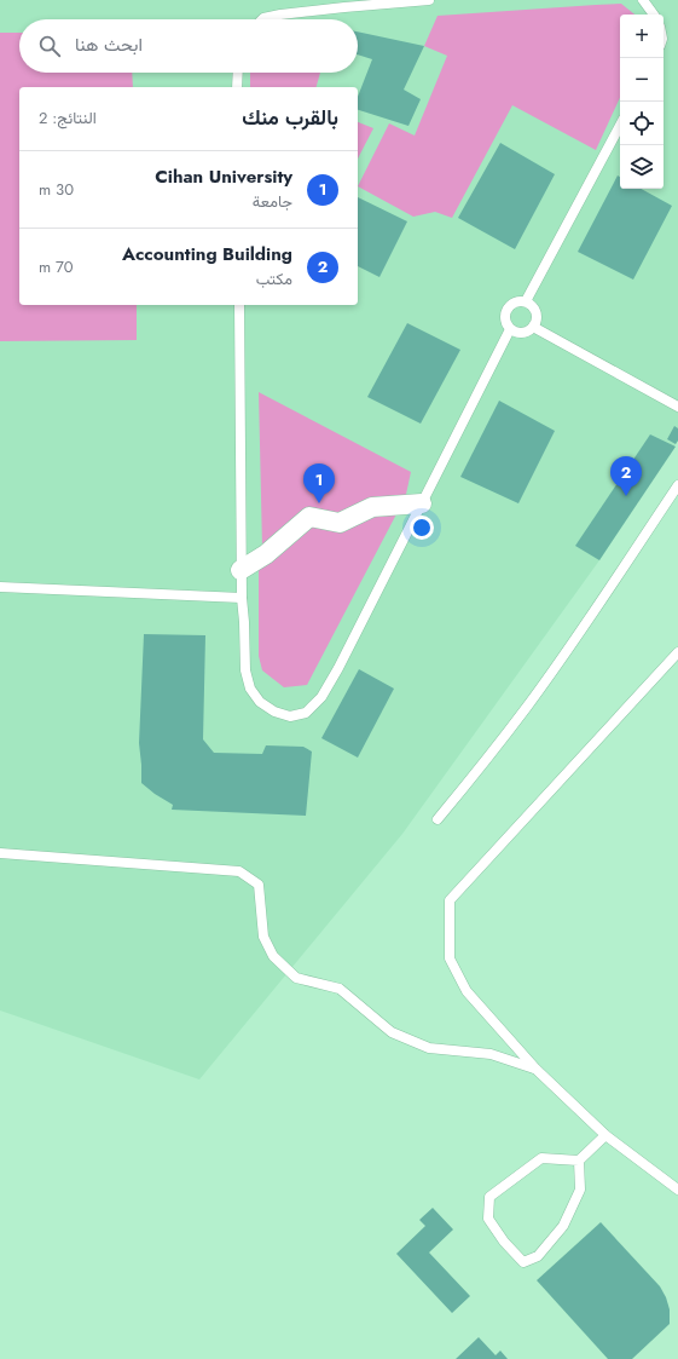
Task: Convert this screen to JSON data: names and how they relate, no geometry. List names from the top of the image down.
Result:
{
  "page": {
    "map_buttons": ["+", "−"],
    "search": "ابحث هنا",
    "heading": ["بالقرب منك", "النتائج: 2"],
    "list": [
      {
        "mark": "1",
        "name": "Cihan University",
        "note": "جامعة",
        "value": "30 m"
      },
      {
        "mark": "2",
        "name": "Accounting Building",
        "note": "مكتب",
        "value": "70 m"
      }
    ],
    "pins": ["2", "1"]
  }
}
